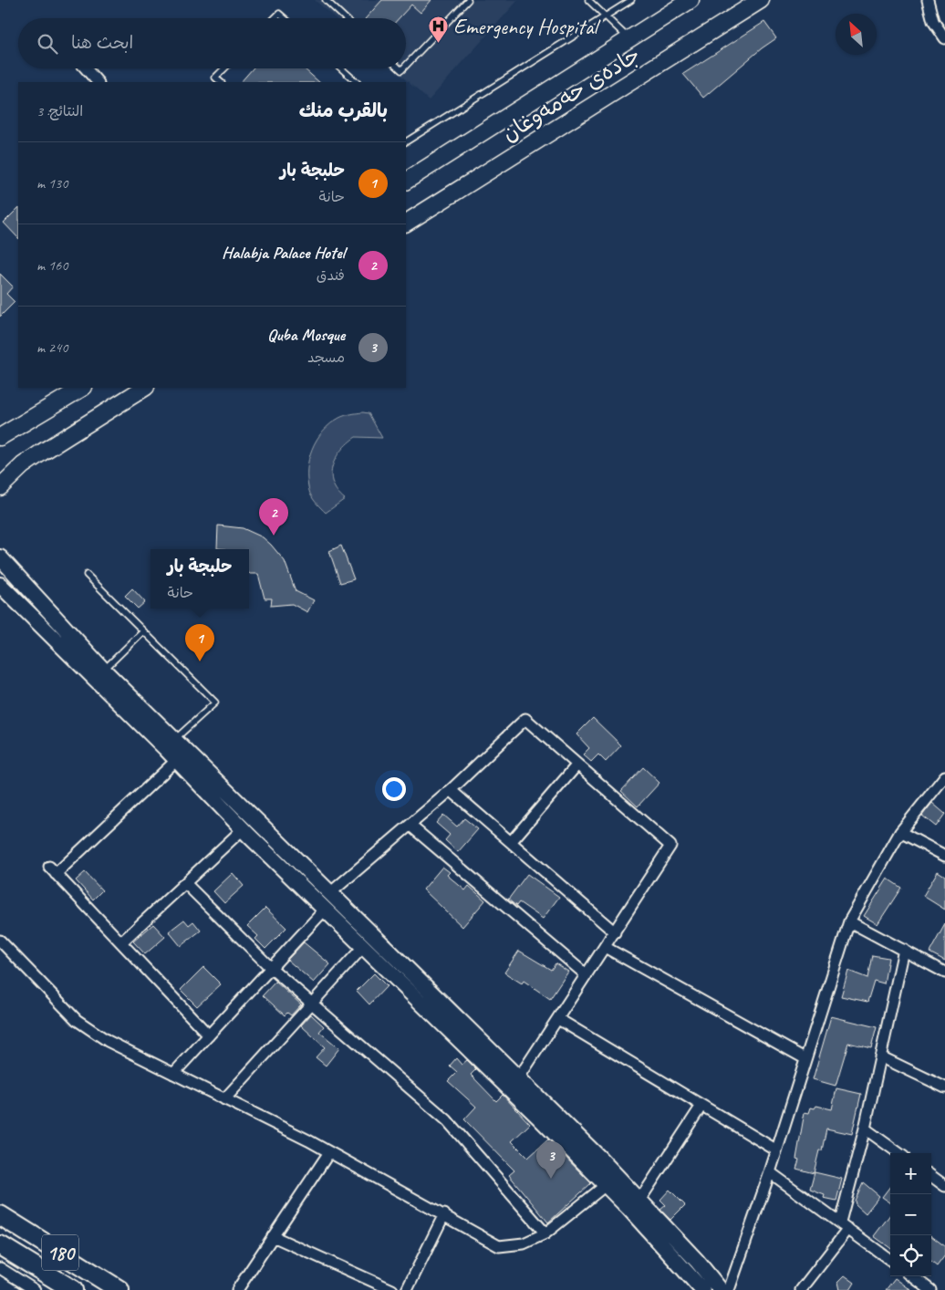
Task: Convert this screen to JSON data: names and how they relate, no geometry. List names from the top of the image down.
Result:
{
  "streets": {
    "highway": ["180"],
    "main road": ["جادەی حەمەوغان"]
  },
  "places": {
    "hospital": ["Emergency Hospital"]
  },
  "north": "top left",
  "page": {
    "search": "ابحث هنا",
    "heading": ["بالقرب منك", "النتائج: 3"],
    "list": [
      {
        "mark": "1",
        "name": "حلبجة بار",
        "note": "حانة",
        "value": "130 m"
      },
      {
        "mark": "2",
        "name": "Halabja Palace Hotel",
        "note": "فندق",
        "value": "160 m"
      },
      {
        "mark": "3",
        "name": "Quba Mosque",
        "note": "مسجد",
        "value": "240 m"
      }
    ],
    "pins": ["2", "1", "3"],
    "popup": ["حلبجة بار", "حانة"],
    "map_buttons": ["+", "−"]
  }
}
